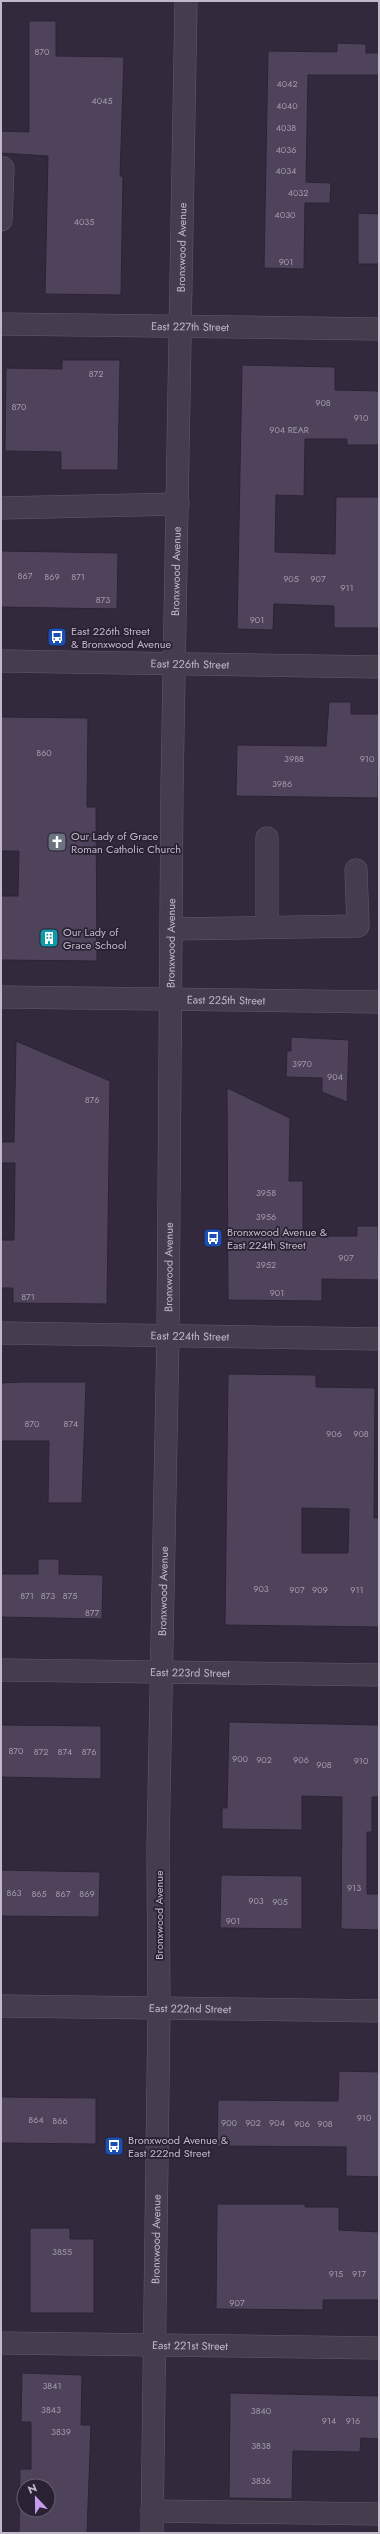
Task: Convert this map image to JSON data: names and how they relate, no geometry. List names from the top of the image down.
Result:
{
  "streets": {
    "street": [
      "Bronxwood Avenue",
      "East 227th Street",
      "East 226th Street",
      "East 225th Street",
      "East 224th Street",
      "East 223rd Street",
      "East 222nd Street",
      "East 221st Street"
    ]
  },
  "crossings": [
    ["Bronxwood Avenue", "East 227th Street"],
    ["Bronxwood Avenue", "East 226th Street"],
    ["Bronxwood Avenue", "East 225th Street"],
    ["Bronxwood Avenue", "East 224th Street"],
    ["Bronxwood Avenue", "East 223rd Street"],
    ["Bronxwood Avenue", "East 222nd Street"],
    ["Bronxwood Avenue", "East 221st Street"]
  ],
  "places": {
    "bus stop": ["East 226th Street & Bronxwood Avenue", "Bronxwood Avenue & East 224th Street", "Bronxwood Avenue & East 222nd Street"],
    "church": ["Our Lady of Grace Roman Catholic Church"],
    "building": ["Our Lady of Grace School"]
  },
  "house_numbers": [
    "870",
    "4042",
    "4045",
    "4040",
    "4038",
    "4036",
    "4034",
    "4032",
    "4030",
    "4035",
    "901",
    "872",
    "908",
    "870",
    "910",
    "904 REAR",
    "867",
    "869",
    "871",
    "905",
    "907",
    "911",
    "873",
    "901",
    "860",
    "3988",
    "910",
    "3986",
    "3970",
    "904",
    "876",
    "3958",
    "3956",
    "907",
    "3952",
    "901",
    "871",
    "870",
    "874",
    "906",
    "908",
    "903",
    "907",
    "909",
    "911",
    "871",
    "873",
    "875",
    "877",
    "870",
    "872",
    "874",
    "876",
    "900",
    "902",
    "906",
    "910",
    "908",
    "913",
    "863",
    "865",
    "867",
    "869",
    "903",
    "905",
    "901",
    "910",
    "864",
    "866",
    "900",
    "902",
    "904",
    "906",
    "908",
    "3855",
    "915",
    "917",
    "907",
    "3841",
    "3843",
    "3840",
    "914",
    "916",
    "3839",
    "3838",
    "3836"
  ],
  "north": "top"
}
